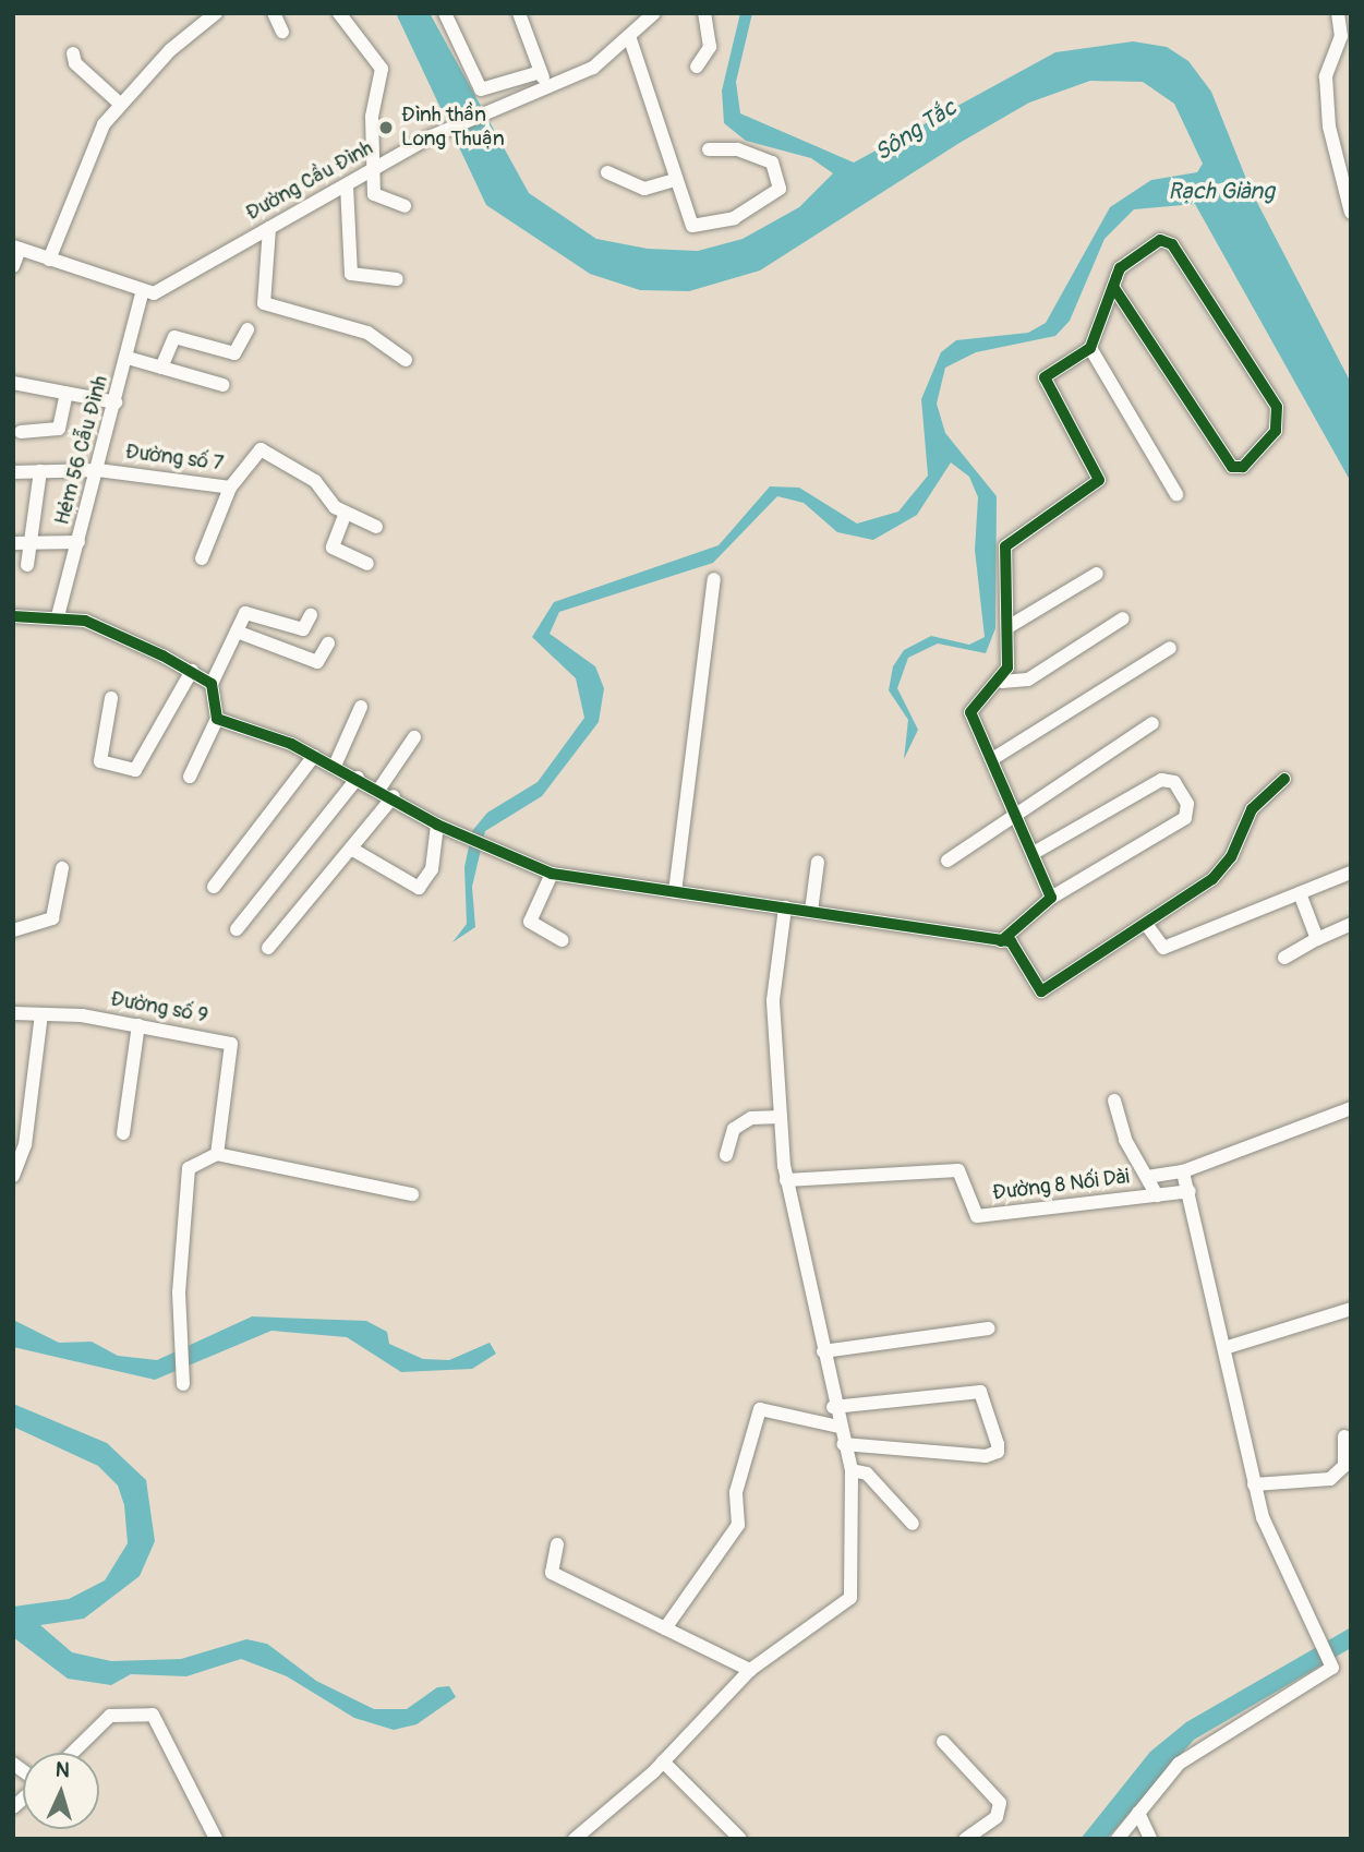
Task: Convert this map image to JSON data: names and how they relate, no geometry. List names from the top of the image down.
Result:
{
  "streets": {
    "street": [
      "Đường Cầu Đình",
      "Hẻm 56 Cẫu Đình",
      "Đường số 7",
      "Đường số 9",
      "Đường 8 Nối Dài"
    ]
  },
  "crossings": [
    ["Đường Cầu Đình", "Hẻm 56 Cẫu Đình"],
    ["Hẻm 56 Cẫu Đình", "Đường số 7"]
  ],
  "water": ["Sông Tắc", "Rạch Giàng"],
  "places": ["Đình thần Long Thuận"],
  "north": "top"
}
